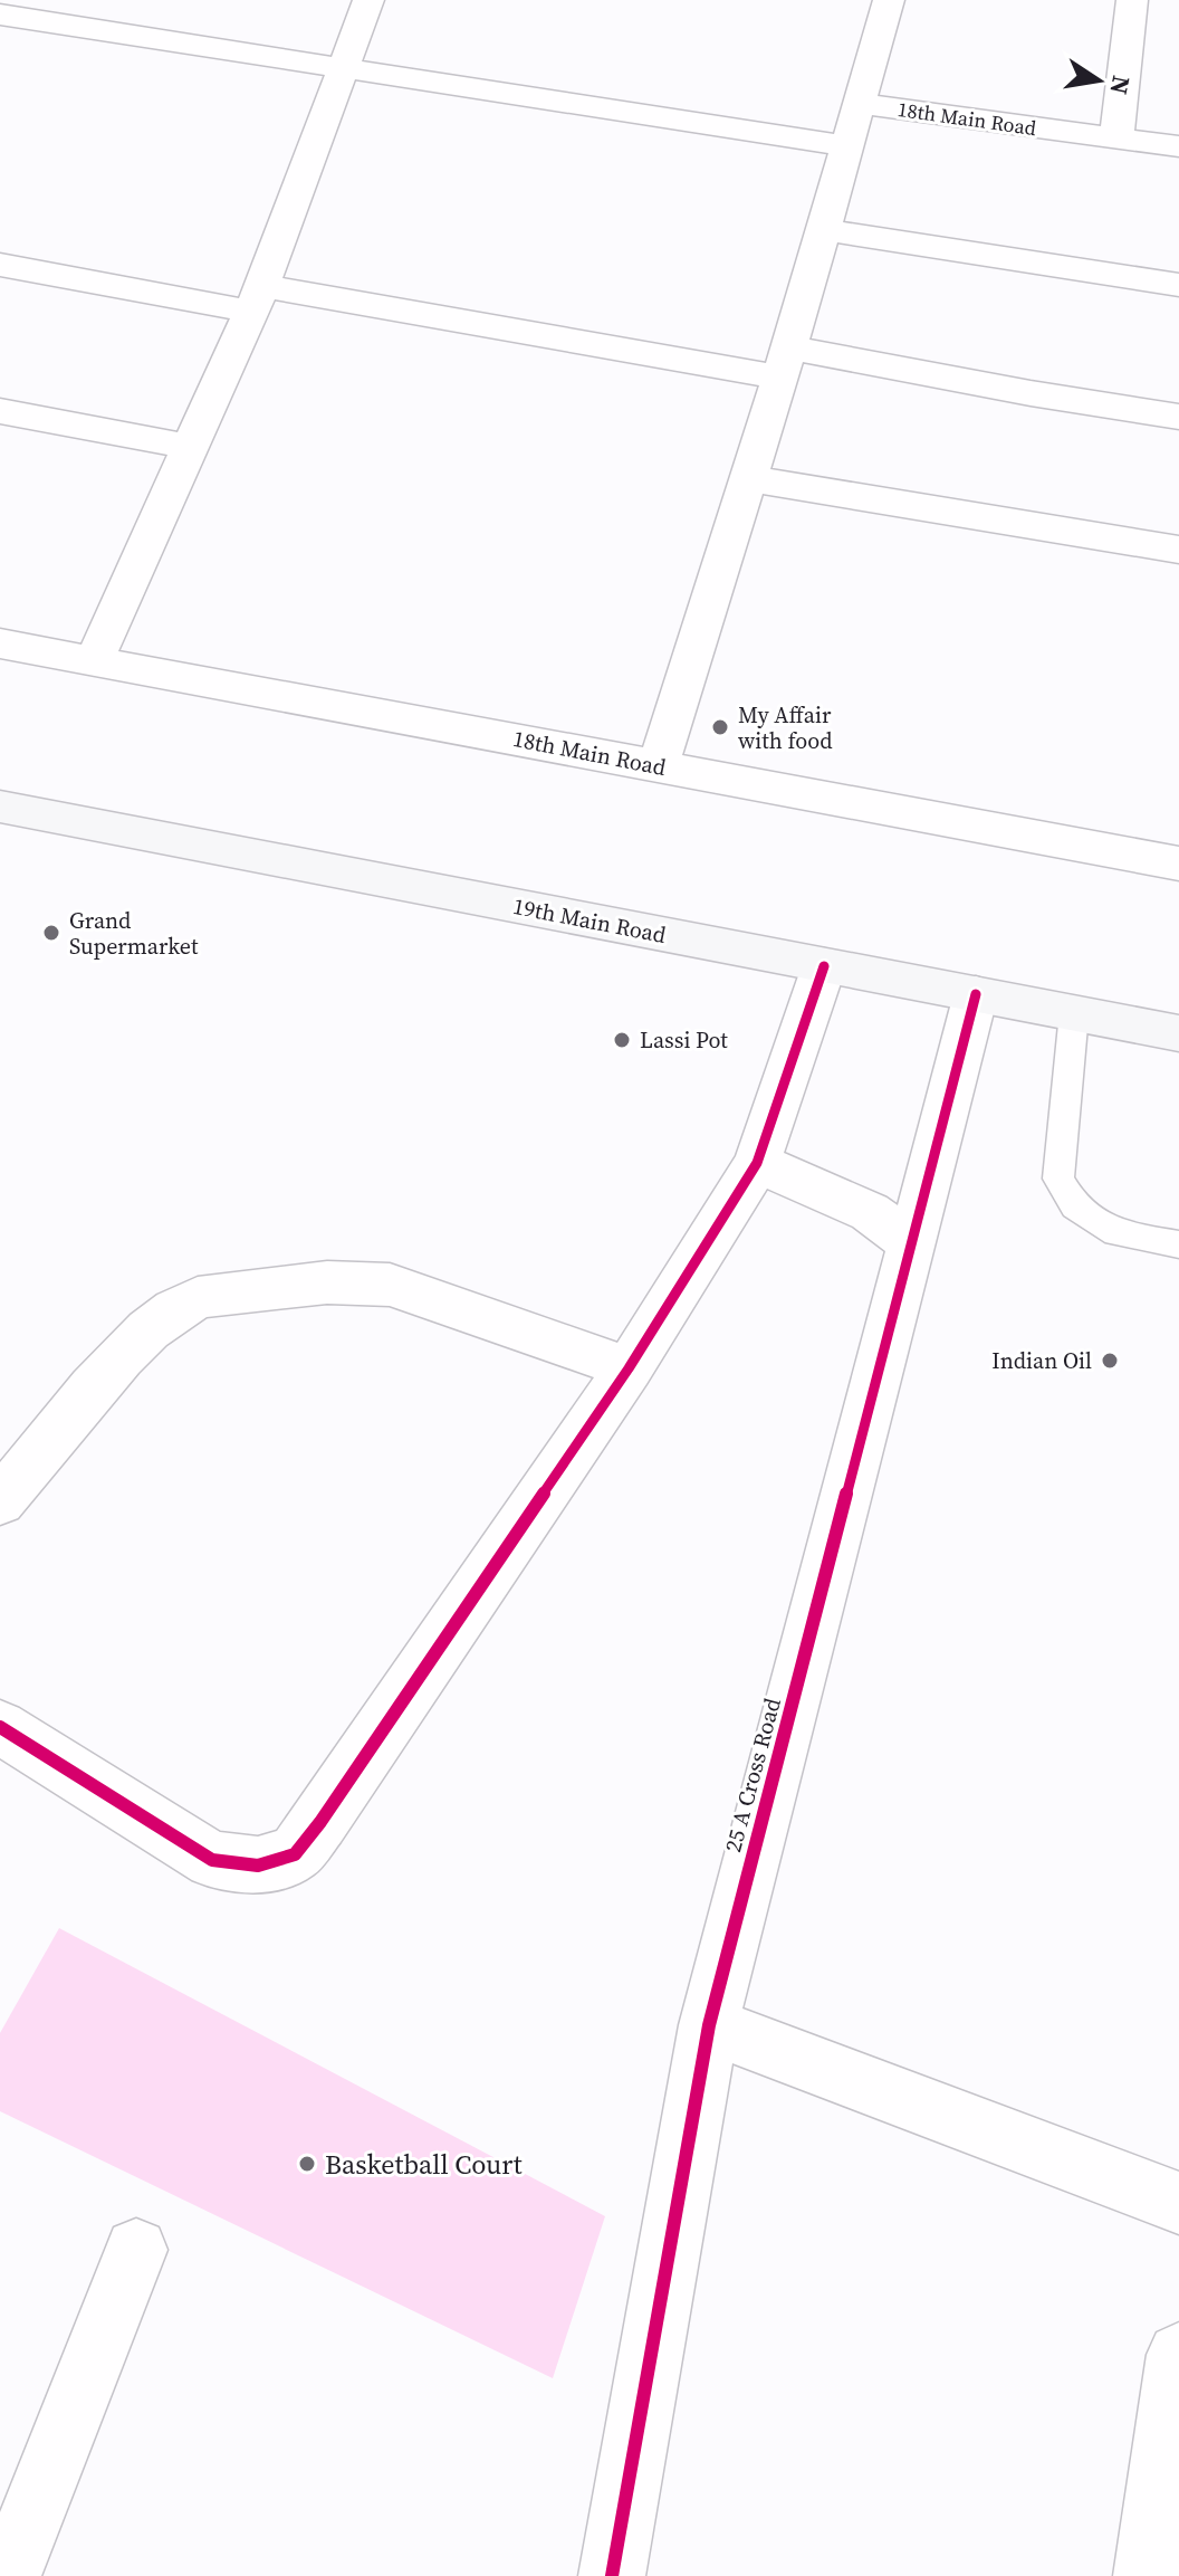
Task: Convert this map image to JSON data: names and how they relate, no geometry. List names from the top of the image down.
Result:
{
  "streets": {
    "main road": ["19th Main Road"],
    "street": ["18th Main Road", "25 A Cross Road"]
  },
  "crossings": [
    ["19th Main Road", "25 A Cross Road"]
  ],
  "places": [
    "My Affair with food",
    "Grand Supermarket",
    "Lassi Pot",
    "Indian Oil",
    "Basketball Court"
  ],
  "north": "right"
}
